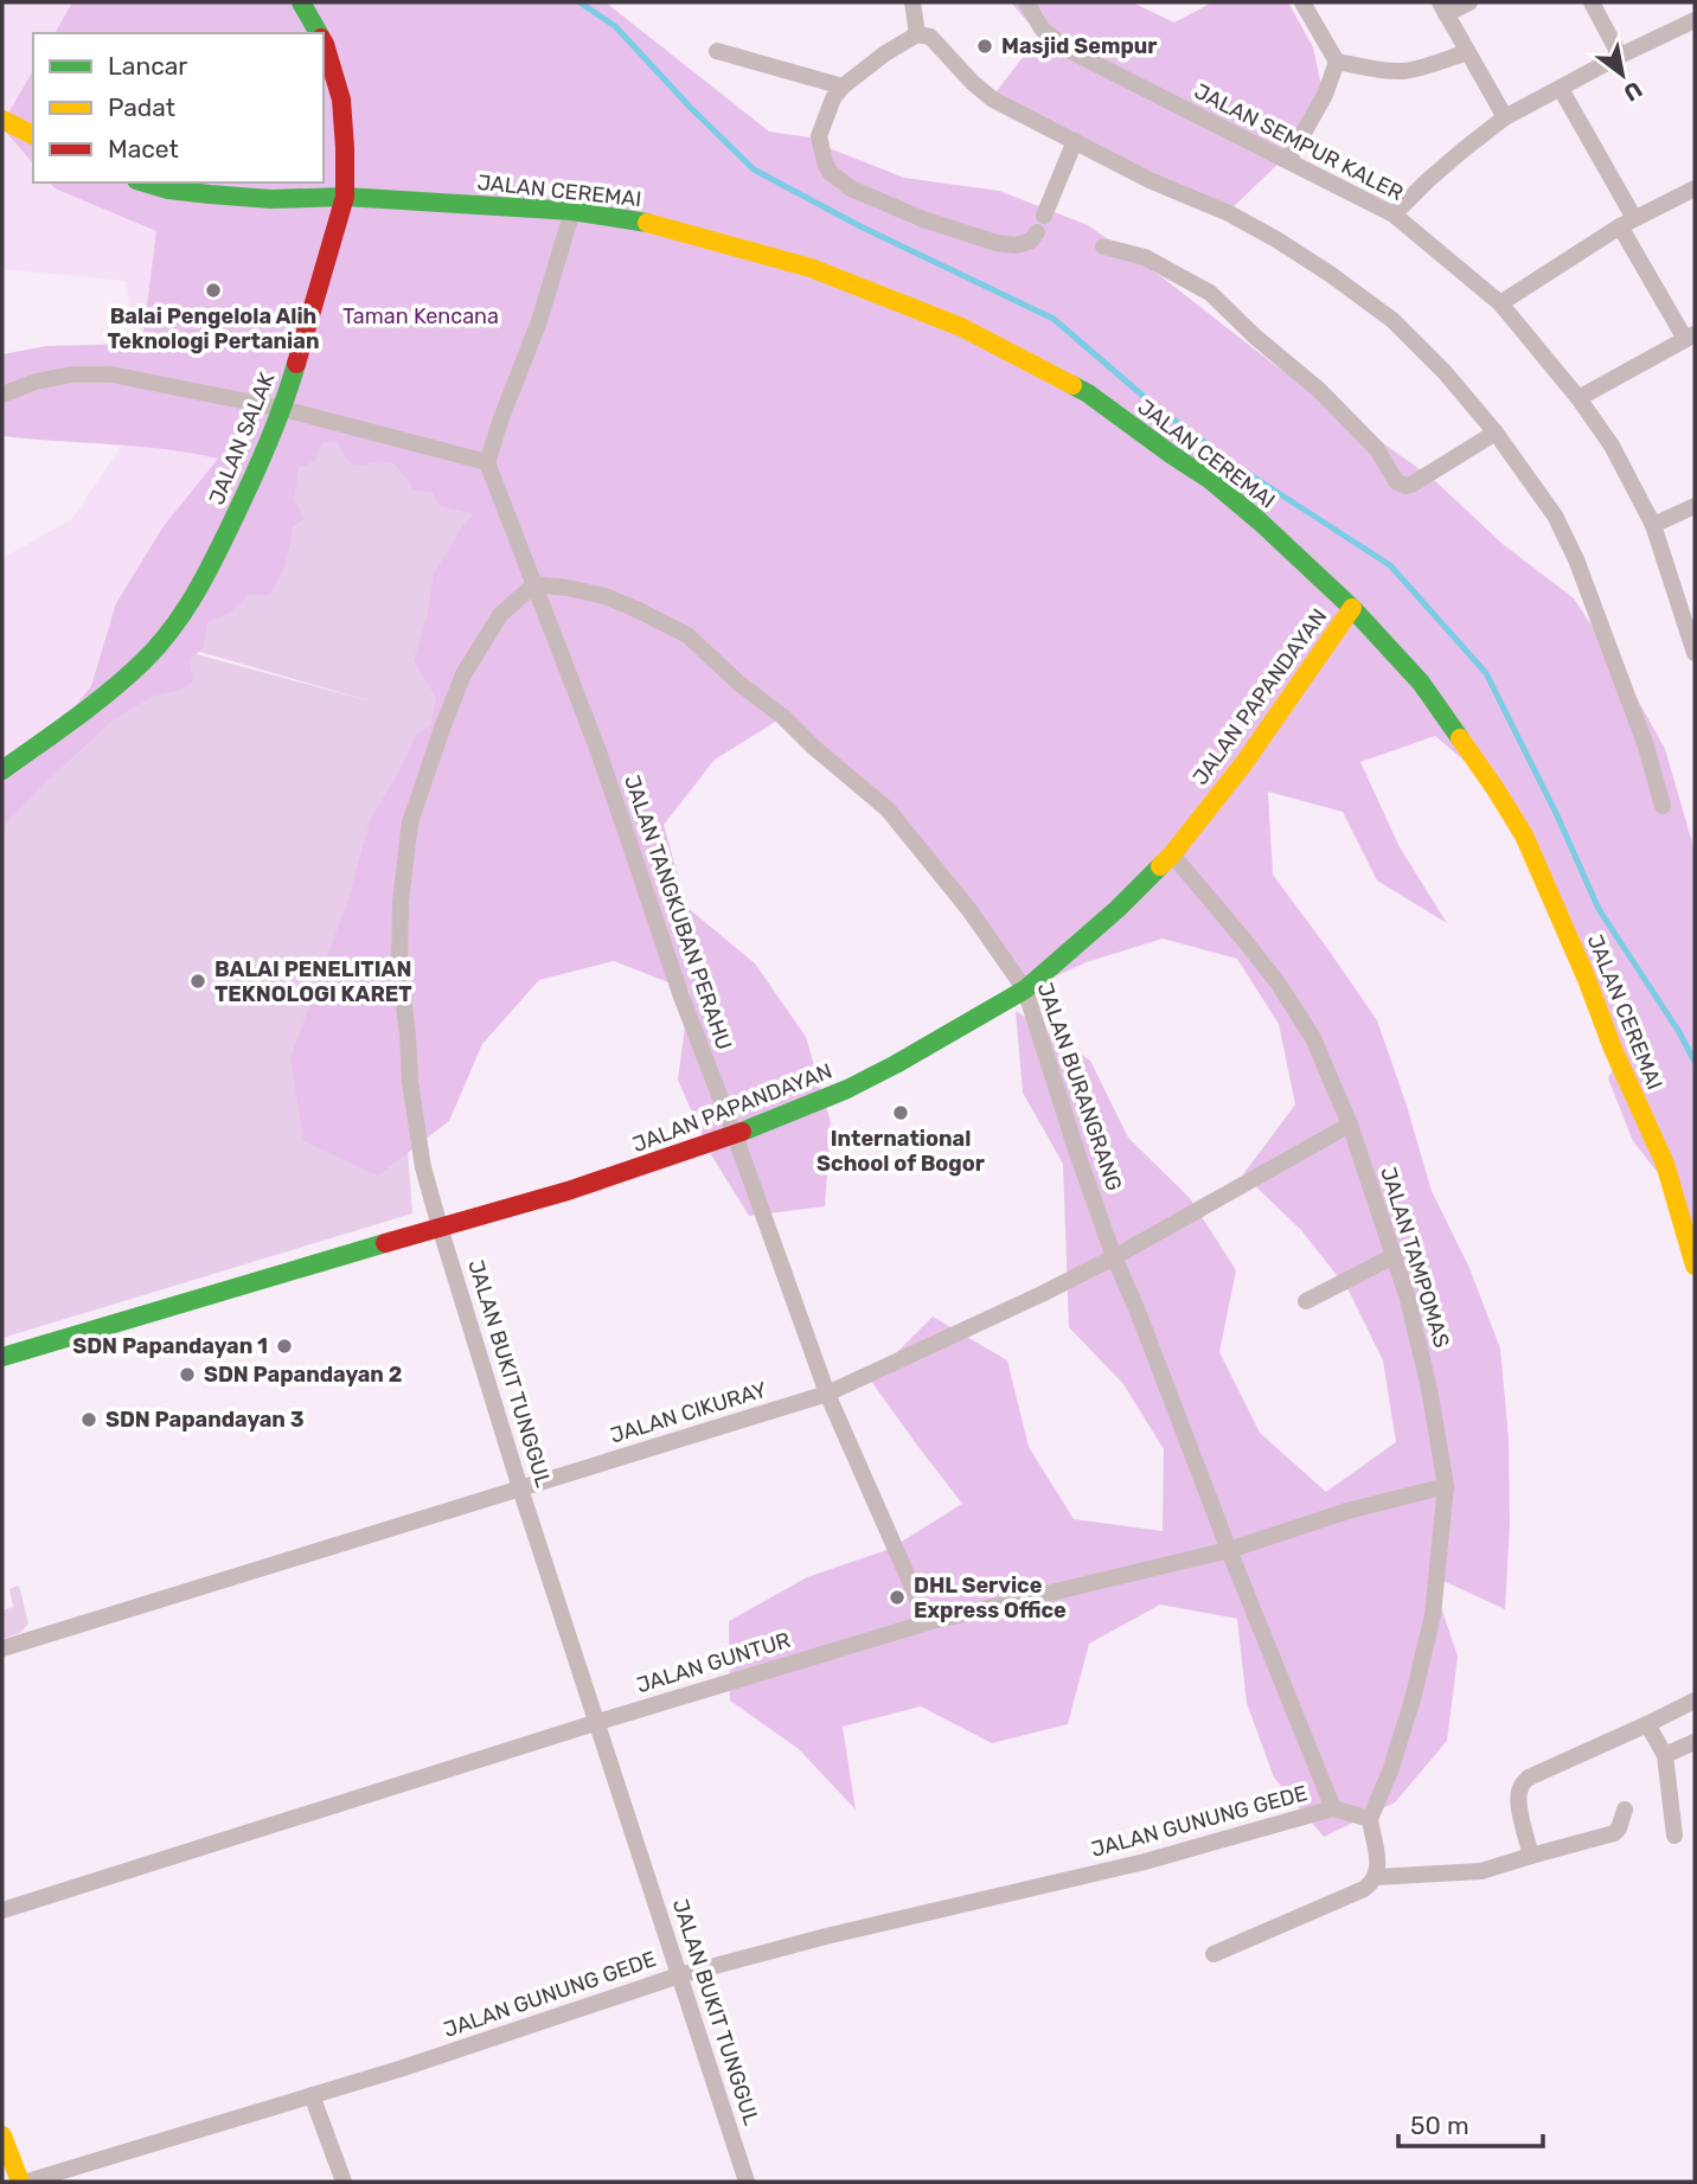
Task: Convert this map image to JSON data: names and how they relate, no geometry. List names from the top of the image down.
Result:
{
  "streets": {
    "main road": ["JALAN CEREMAI", "JALAN SALAK", "JALAN PAPANDAYAN"],
    "street": [
      "JALAN SEMPUR KALER",
      "JALAN TANGKUBAN PERAHU",
      "JALAN BURANGRANG",
      "JALAN TAMPOMAS",
      "JALAN BUKIT TUNGGUL",
      "JALAN CIKURAY",
      "JALAN GUNTUR",
      "JALAN GUNUNG GEDE"
    ]
  },
  "crossings": [
    ["JALAN CEREMAI", "JALAN SALAK"],
    ["JALAN CEREMAI", "JALAN PAPANDAYAN"],
    ["JALAN PAPANDAYAN", "JALAN TANGKUBAN PERAHU"],
    ["JALAN PAPANDAYAN", "JALAN BURANGRANG"],
    ["JALAN PAPANDAYAN", "JALAN TAMPOMAS"],
    ["JALAN PAPANDAYAN", "JALAN BUKIT TUNGGUL"],
    ["JALAN TANGKUBAN PERAHU", "JALAN BURANGRANG"],
    ["JALAN TANGKUBAN PERAHU", "JALAN BUKIT TUNGGUL"],
    ["JALAN TANGKUBAN PERAHU", "JALAN CIKURAY"],
    ["JALAN TANGKUBAN PERAHU", "JALAN GUNTUR"],
    ["JALAN BURANGRANG", "JALAN BUKIT TUNGGUL"],
    ["JALAN BURANGRANG", "JALAN CIKURAY"],
    ["JALAN BURANGRANG", "JALAN GUNTUR"],
    ["JALAN BURANGRANG", "JALAN GUNUNG GEDE"],
    ["JALAN TAMPOMAS", "JALAN CIKURAY"],
    ["JALAN TAMPOMAS", "JALAN GUNTUR"],
    ["JALAN BUKIT TUNGGUL", "JALAN CIKURAY"],
    ["JALAN BUKIT TUNGGUL", "JALAN GUNTUR"],
    ["JALAN BUKIT TUNGGUL", "JALAN GUNUNG GEDE"]
  ],
  "parks": ["Taman Kencana"],
  "places": [
    "Masjid Sempur",
    "Balai Pengelola Alih Teknologi Pertanian",
    "BALAI PENELITIAN TEKNOLOGI KARET",
    "International School of Bogor",
    "SDN Papandayan 1",
    "SDN Papandayan 2",
    "SDN Papandayan 3",
    "DHL Service Express Office"
  ],
  "legend": ["Lancar", "Padat", "Macet"],
  "scale_bar": "50 m",
  "north": "bottom right"
}
